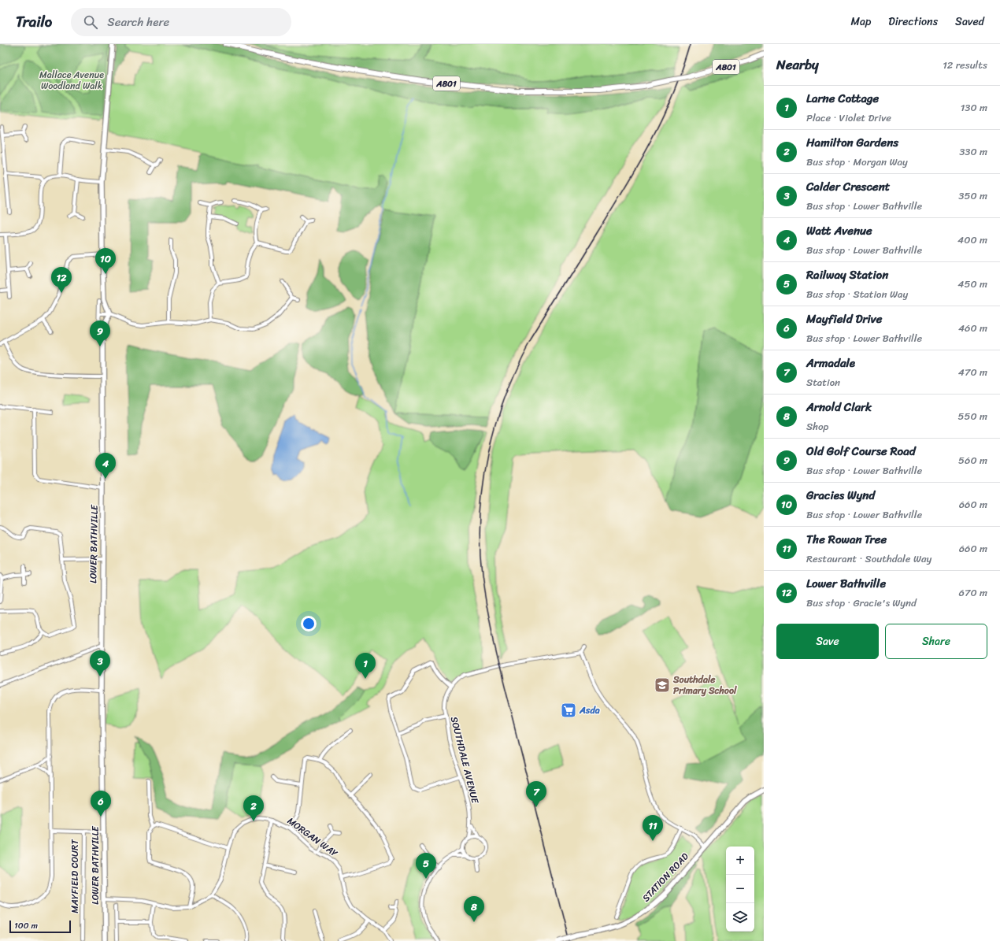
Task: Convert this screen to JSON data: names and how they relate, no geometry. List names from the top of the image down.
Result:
{
  "streets": {
    "main road": ["A801", "LOWER BATHVILLE", "STATION ROAD"],
    "street": ["SOUTHDALE AVENUE", "MORGAN WAY", "MAYFIELD COURT"]
  },
  "parks": ["Mallace Avenue Woodland Walk"],
  "places": {
    "school or university": ["Southdale Primary School"],
    "supermarket": ["Asda"]
  },
  "scale_bar": "100 m",
  "page": {
    "header": "Trailo",
    "search": "Search here",
    "nav": ["Map", "Directions", "Saved"],
    "heading": ["Nearby", "12 results"],
    "list": [
      {
        "mark": "1",
        "name": "Larne Cottage",
        "note": "Place · Violet Drive",
        "value": "130 m"
      },
      {
        "mark": "2",
        "name": "Hamilton Gardens",
        "note": "Bus stop · Morgan Way",
        "value": "330 m"
      },
      {
        "mark": "3",
        "name": "Calder Crescent",
        "note": "Bus stop · Lower Bathville",
        "value": "350 m"
      },
      {
        "mark": "4",
        "name": "Watt Avenue",
        "note": "Bus stop · Lower Bathville",
        "value": "400 m"
      },
      {
        "mark": "5",
        "name": "Railway Station",
        "note": "Bus stop · Station Way",
        "value": "450 m"
      },
      {
        "mark": "6",
        "name": "Mayfield Drive",
        "note": "Bus stop · Lower Bathville",
        "value": "460 m"
      },
      {
        "mark": "7",
        "name": "Armadale",
        "note": "Station",
        "value": "470 m"
      },
      {
        "mark": "8",
        "name": "Arnold Clark",
        "note": "Shop",
        "value": "550 m"
      },
      {
        "mark": "9",
        "name": "Old Golf Course Road",
        "note": "Bus stop · Lower Bathville",
        "value": "560 m"
      },
      {
        "mark": "10",
        "name": "Gracies Wynd",
        "note": "Bus stop · Lower Bathville",
        "value": "660 m"
      },
      {
        "mark": "11",
        "name": "The Rowan Tree",
        "note": "Restaurant · Southdale Way",
        "value": "660 m"
      },
      {
        "mark": "12",
        "name": "Lower Bathville",
        "note": "Bus stop · Gracie's Wynd",
        "value": "670 m"
      }
    ],
    "pins": [
      "10",
      "12",
      "9",
      "4",
      "3",
      "1",
      "7",
      "6",
      "2",
      "11",
      "5",
      "8"
    ],
    "buttons": ["Save", "Share"],
    "map_buttons": ["+", "−"],
    "scale": "100 m"
  }
}
